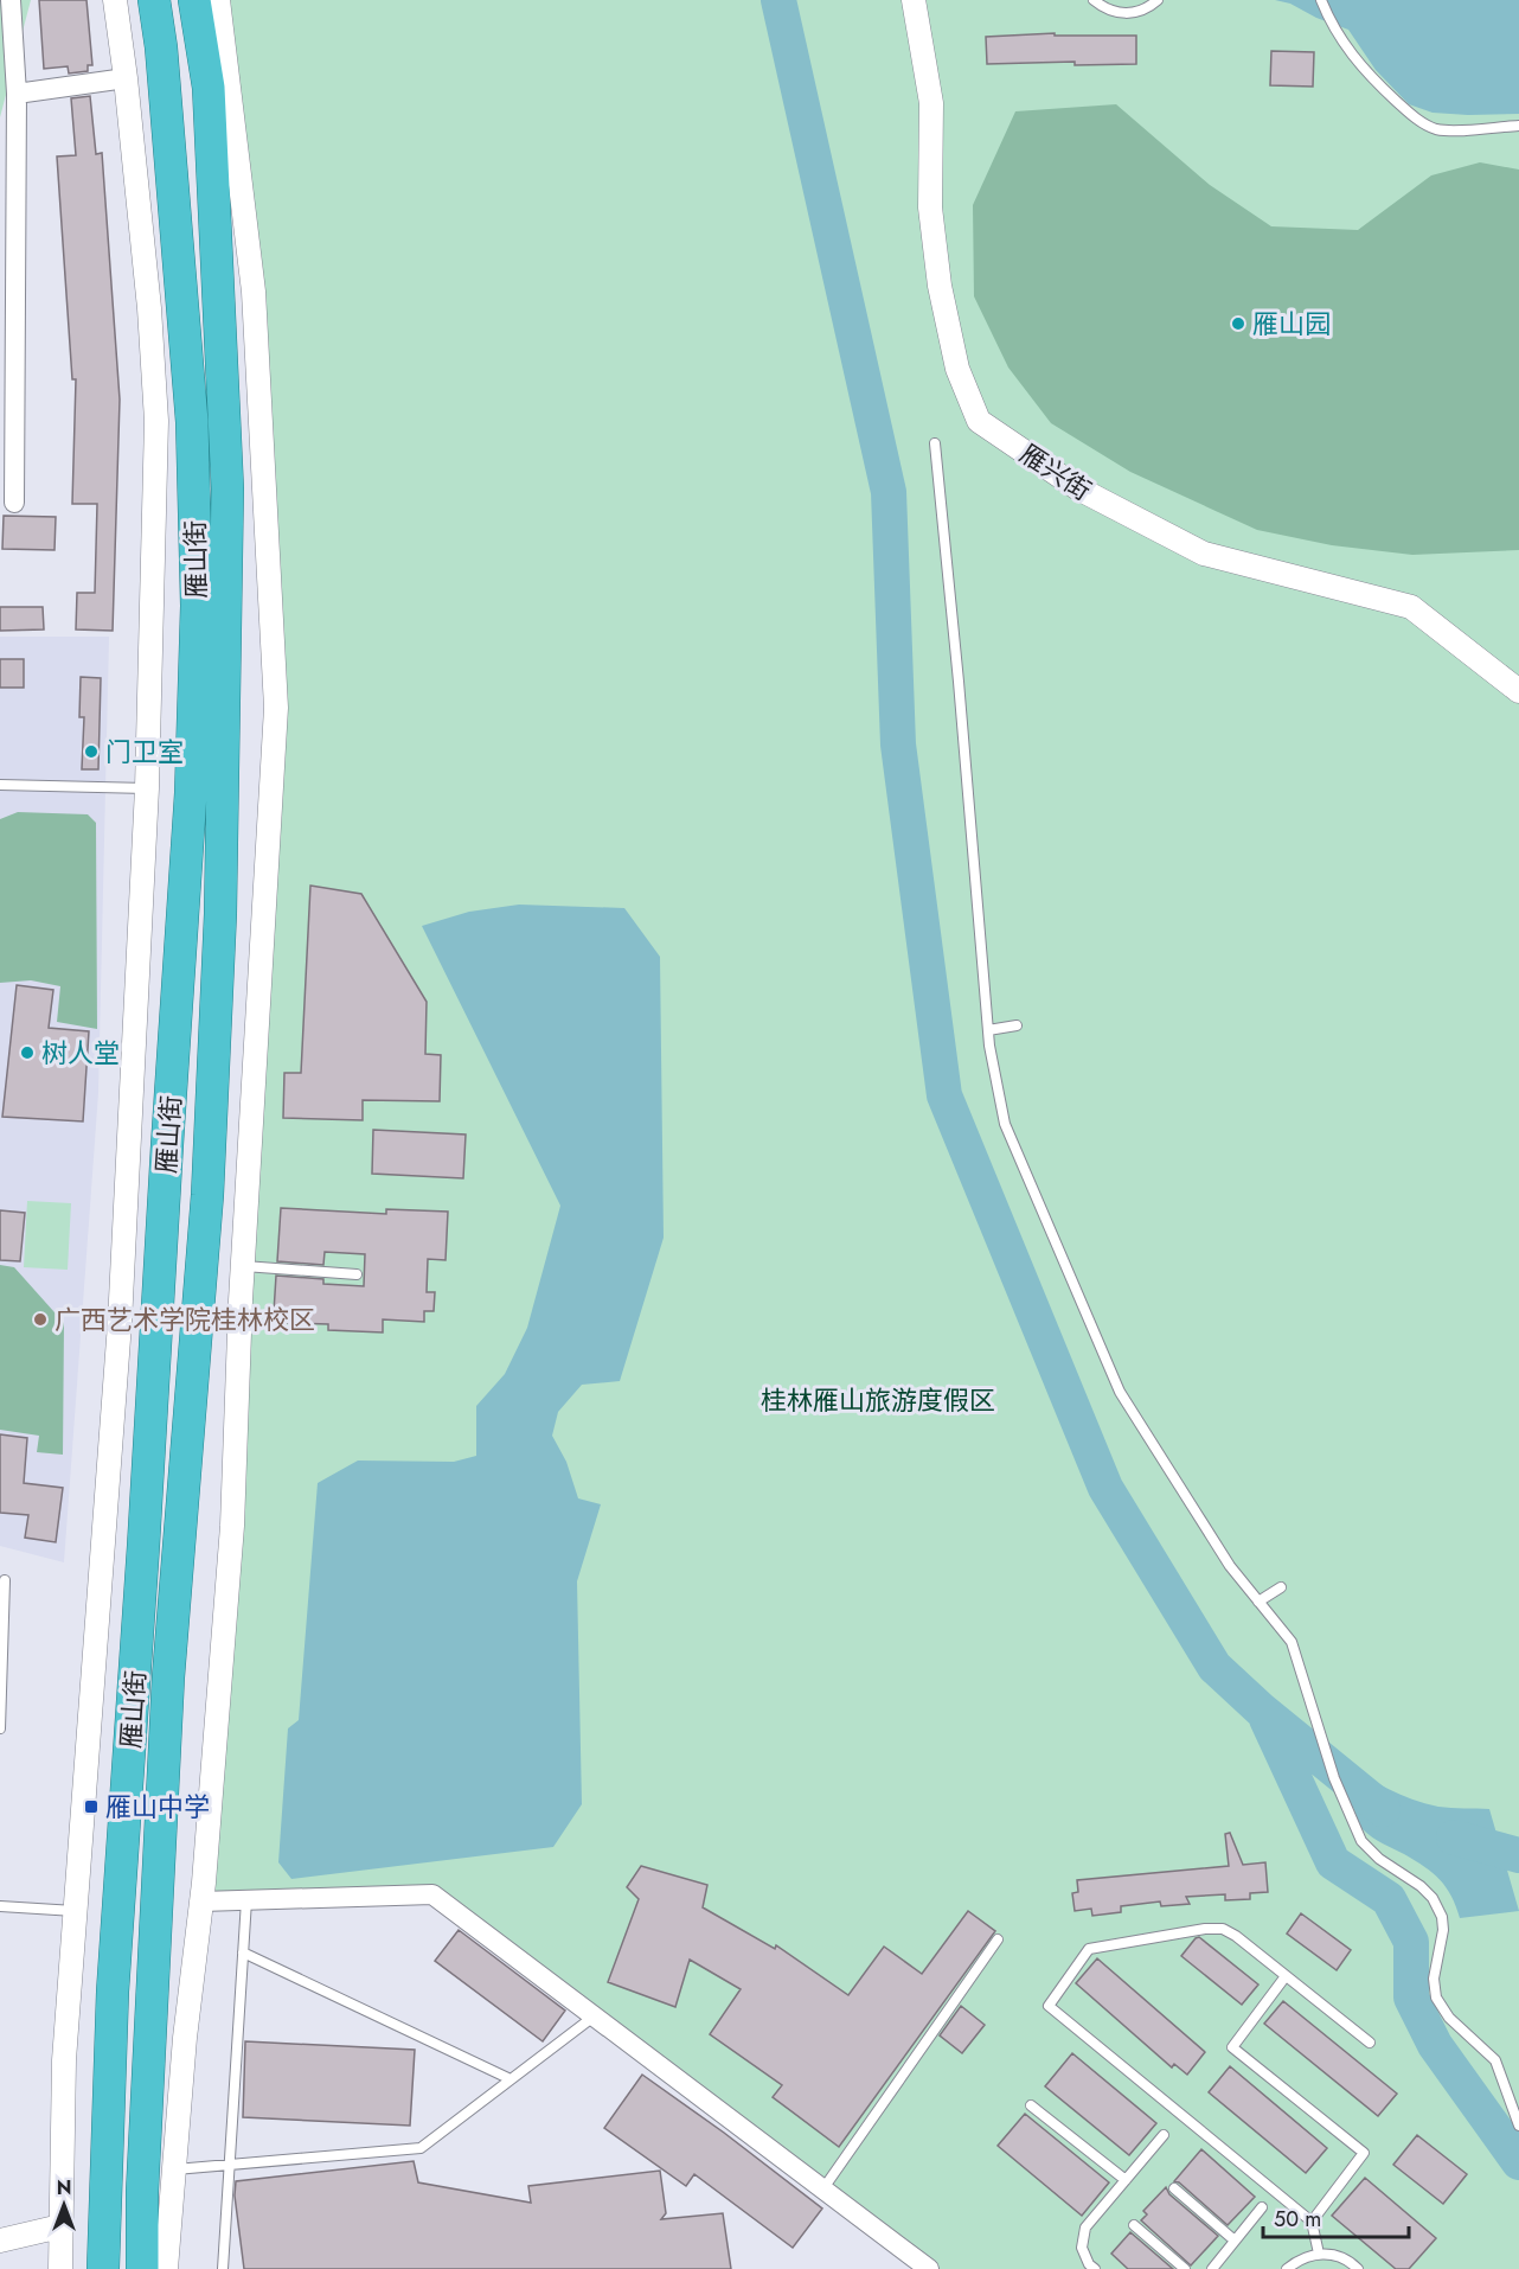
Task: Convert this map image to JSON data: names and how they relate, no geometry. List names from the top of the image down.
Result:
{
  "streets": {
    "highway": ["雁山街"],
    "street": ["雁兴街"]
  },
  "parks": ["桂林雁山旅游度假区"],
  "places": {
    "other": [
      "雁山园",
      "门卫室",
      "树人堂",
      "广西艺术学院桂林校区"
    ],
    "transit": ["雁山中学"]
  },
  "scale_bar": "50 m",
  "north": "top"
}
